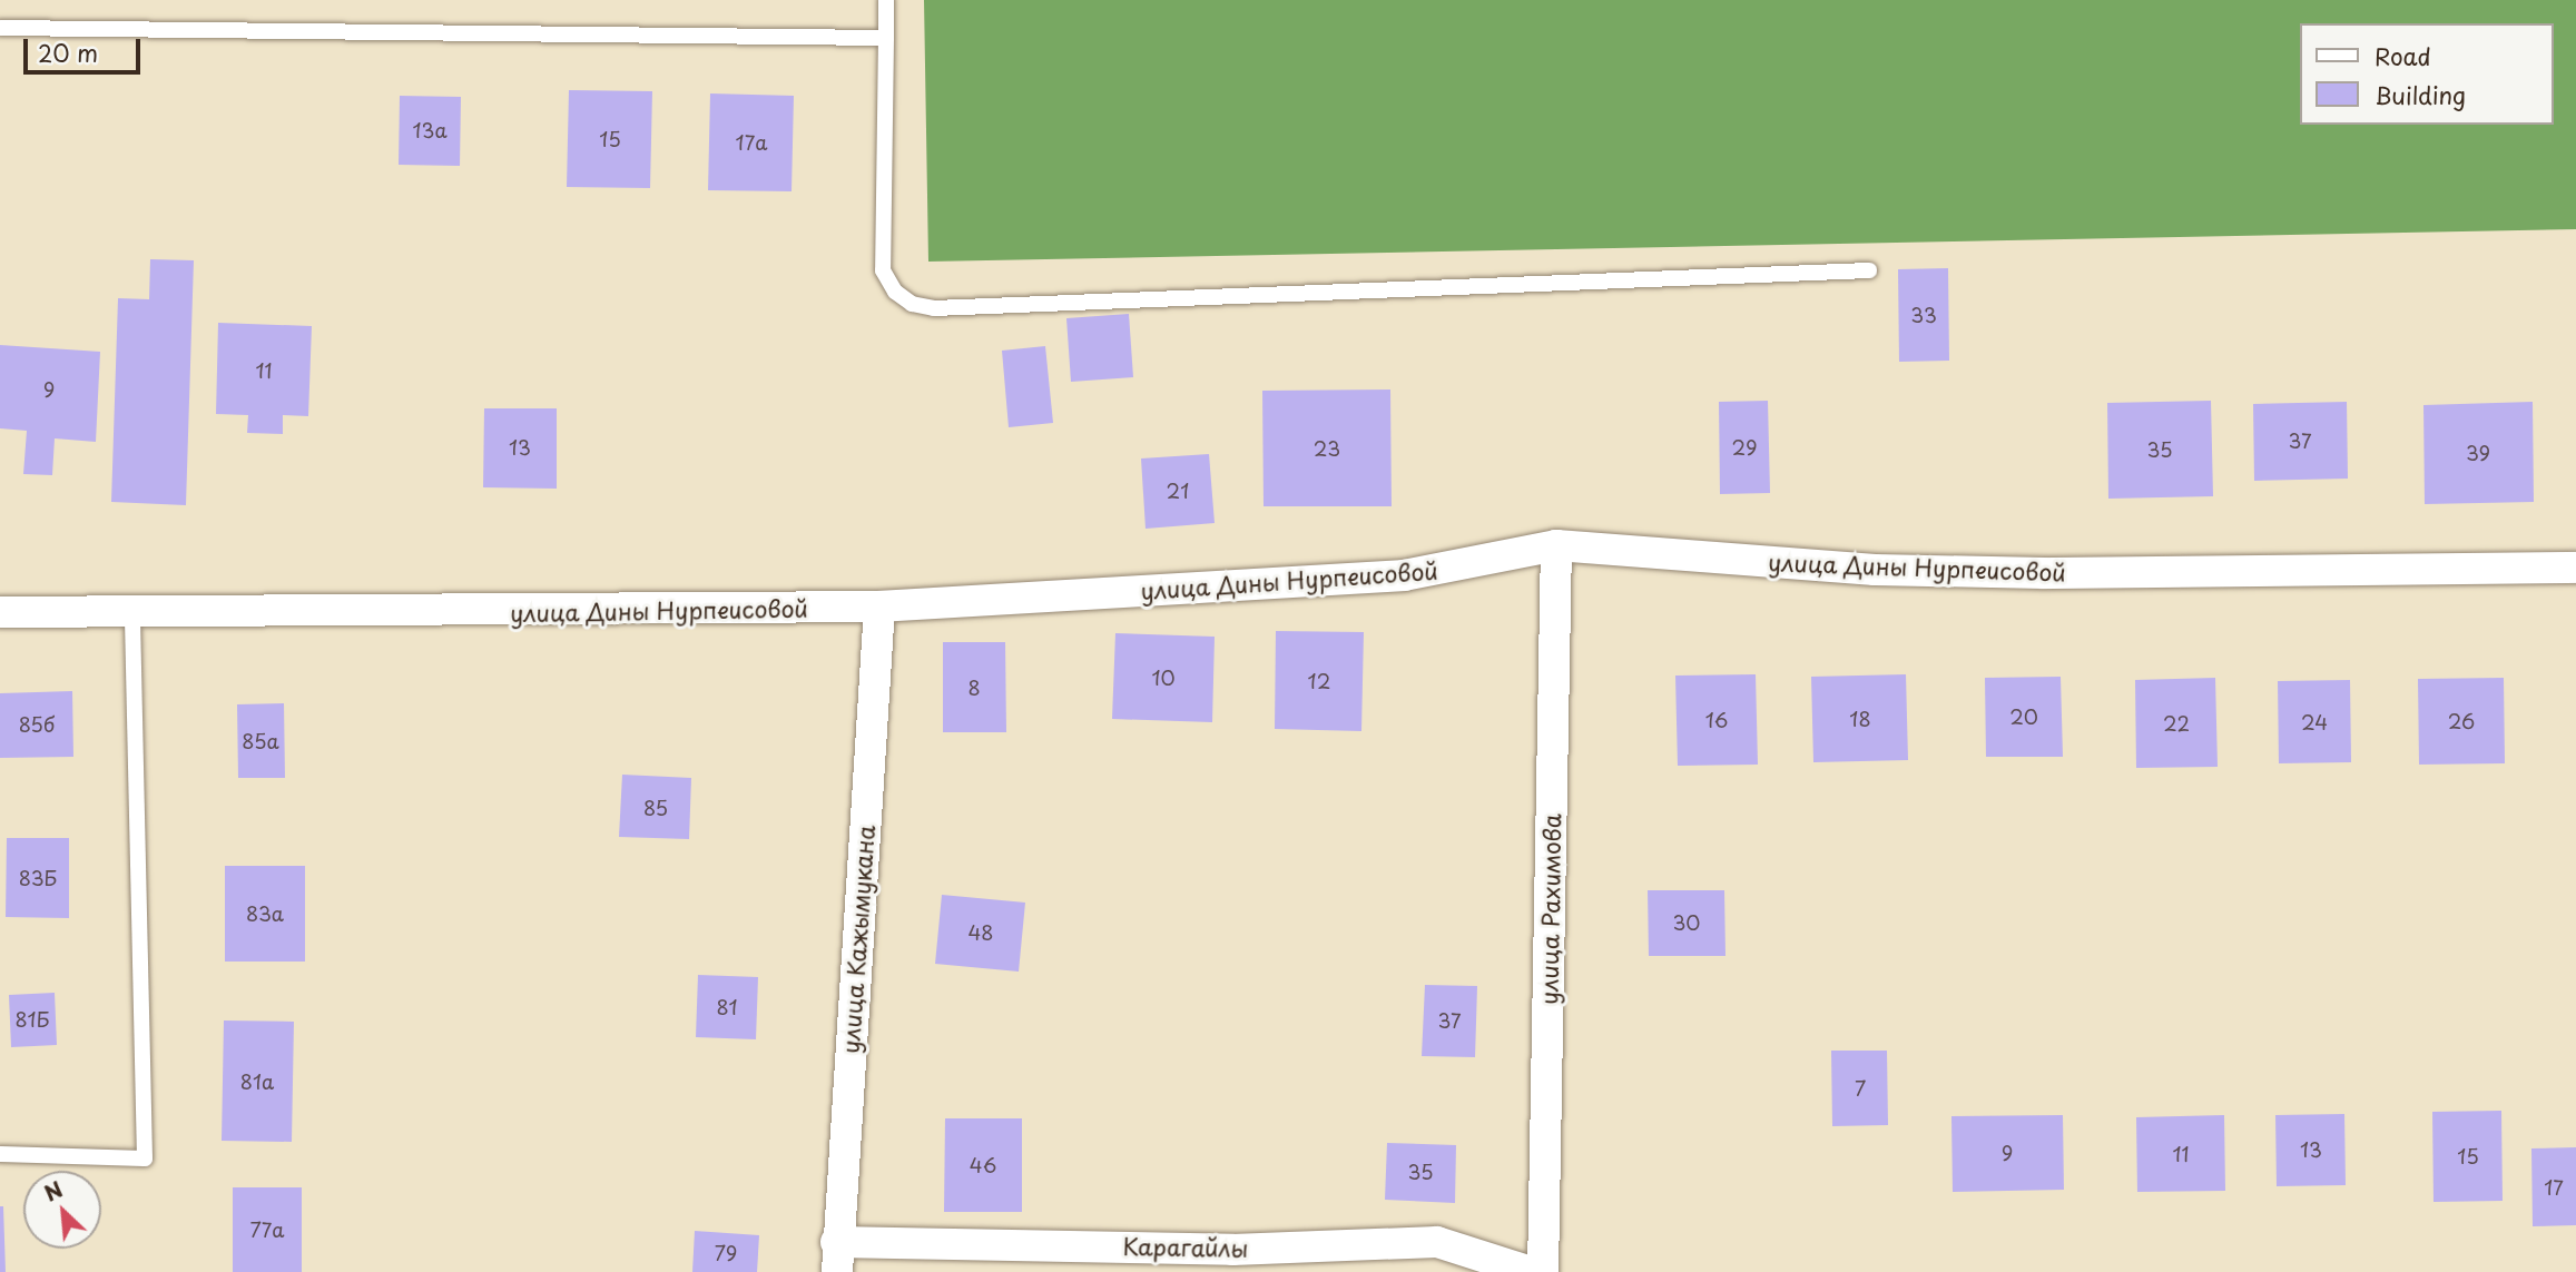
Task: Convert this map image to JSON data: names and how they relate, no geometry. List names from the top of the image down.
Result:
{
  "streets": {
    "street": [
      "улица Дины Нурпеисовой",
      "улица Рахимова",
      "улица Кажымукана",
      "Карагайлы"
    ]
  },
  "crossings": [
    ["улица Дины Нурпеисовой", "улица Рахимова"],
    ["улица Дины Нурпеисовой", "улица Кажымукана"],
    ["улица Кажымукана", "Карагайлы"]
  ],
  "house_numbers": [
    "13а",
    "15",
    "17а",
    "33",
    "11",
    "9",
    "37",
    "13",
    "29",
    "23",
    "35",
    "39",
    "21",
    "10",
    "12",
    "8",
    "20",
    "18",
    "16",
    "26",
    "24",
    "22",
    "85б",
    "85а",
    "85",
    "83Б",
    "83а",
    "30",
    "48",
    "81",
    "81Б",
    "37",
    "81а",
    "7",
    "13",
    "9",
    "11",
    "15",
    "46",
    "35",
    "17",
    "77а",
    "79"
  ],
  "legend": ["Road", "Building"],
  "scale_bar": "20 m",
  "north": "top left"
}
